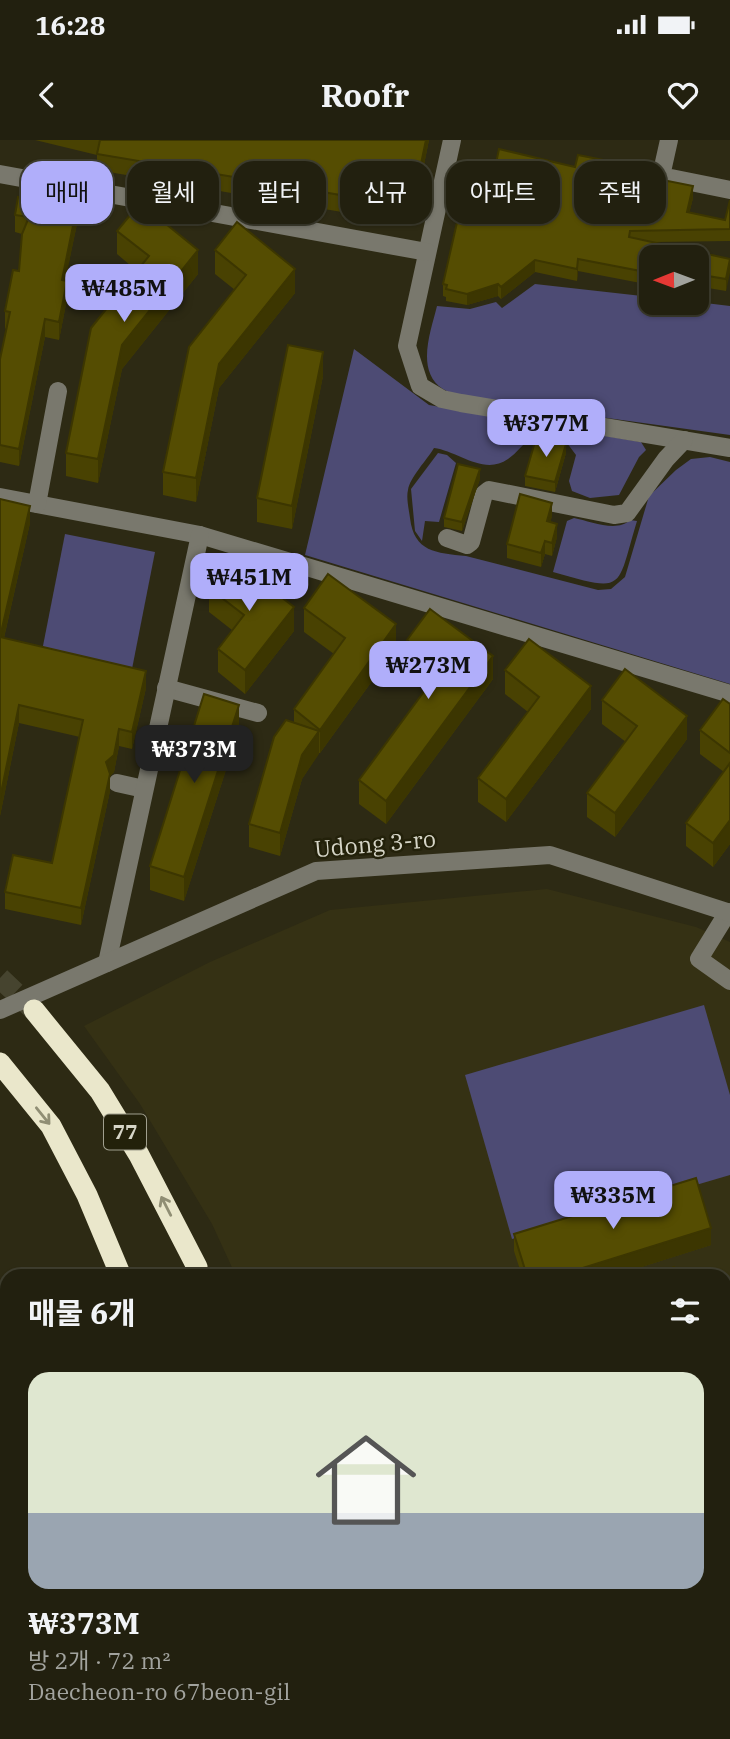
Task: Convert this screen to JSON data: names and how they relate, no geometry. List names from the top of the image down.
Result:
{
  "streets": {
    "highway": ["77"],
    "street": ["Udong 3-ro"]
  },
  "north": "left",
  "page": {
    "status": "16:28",
    "header": "Roofr",
    "chip": [
      "매매",
      "월세",
      "필터",
      "신규",
      "아파트",
      "주택"
    ],
    "price": [
      "₩485M",
      "₩377M",
      "₩451M",
      "₩273M",
      "₩373M",
      "₩335M"
    ],
    "heading": "매물 6개",
    "list": [
      {
        "name": "₩373M",
        "note": "방 2개 · 72 m² · Daecheon-ro 67beon-gil"
      }
    ]
  }
}
